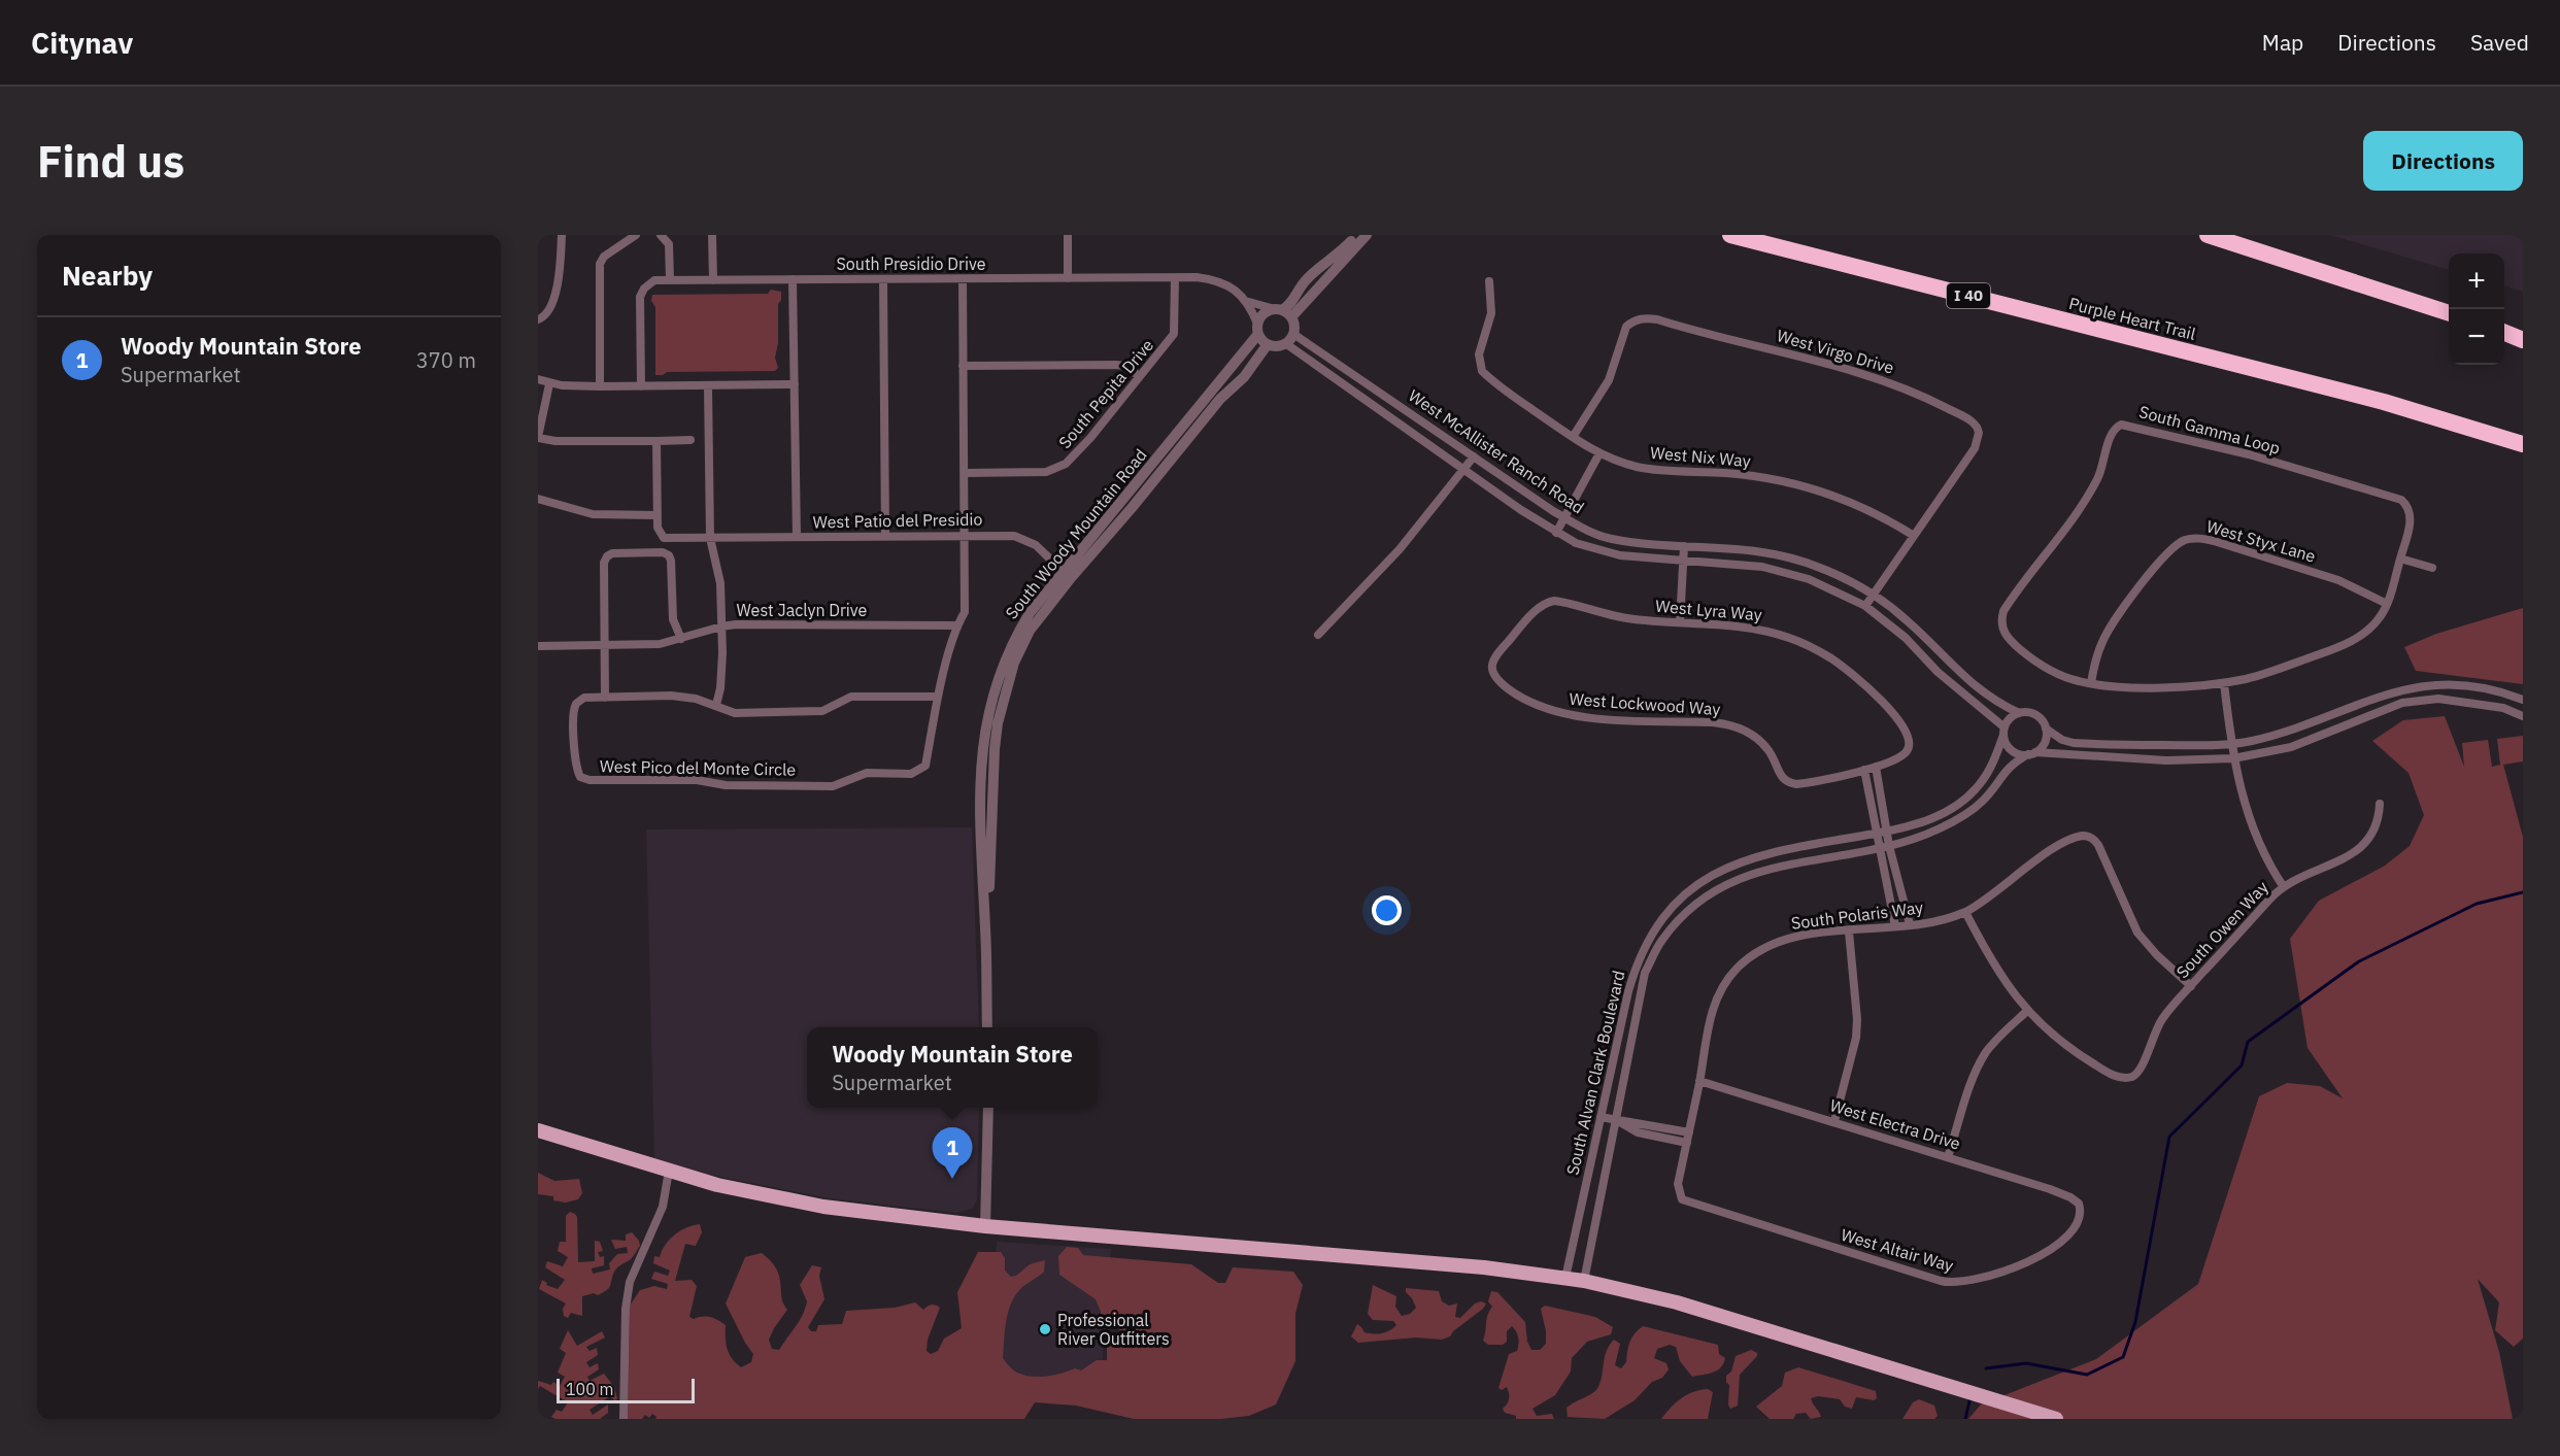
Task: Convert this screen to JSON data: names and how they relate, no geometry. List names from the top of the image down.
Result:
{
  "streets": {
    "highway": ["I 40", "Purple Heart Trail"],
    "street": [
      "South Presidio Drive",
      "West Virgo Drive",
      "South Pepita Drive",
      "South Gamma Loop",
      "West McAllister Ranch Road",
      "West Nix Way",
      "West Patio del Presidio",
      "South Woody Mountain Road",
      "West Styx Lane",
      "West Jaclyn Drive",
      "West Lyra Way",
      "West Lockwood Way",
      "West Pico del Monte Circle",
      "South Polaris Way",
      "South Owen Way",
      "South Alvan Clark Boulevard",
      "West Electra Drive",
      "West Altair Way"
    ]
  },
  "crossings": [
    ["South Presidio Drive", "South Pepita Drive"],
    ["South Presidio Drive", "West Pico del Monte Circle"],
    ["West Virgo Drive", "West McAllister Ranch Road"],
    ["West Virgo Drive", "West Nix Way"],
    ["South Pepita Drive", "West Pico del Monte Circle"],
    ["South Gamma Loop", "West Styx Lane"],
    ["West McAllister Ranch Road", "South Alvan Clark Boulevard"],
    ["West Patio del Presidio", "South Woody Mountain Road"],
    ["West Patio del Presidio", "West Pico del Monte Circle"],
    ["West Jaclyn Drive", "West Pico del Monte Circle"],
    ["West Lyra Way", "West Lockwood Way"],
    ["South Polaris Way", "South Owen Way"],
    ["South Polaris Way", "West Electra Drive"],
    ["South Polaris Way", "West Altair Way"],
    ["West Electra Drive", "West Altair Way"]
  ],
  "places": ["Professional River Outfitters"],
  "scale_bar": "100 m",
  "page": {
    "header": "Citynav",
    "nav": ["Map", "Directions", "Saved"],
    "buttons": "Directions",
    "title": "Find us",
    "heading": "Nearby",
    "map_buttons": ["+", "−"],
    "list": [
      {
        "mark": "1",
        "name": "Woody Mountain Store",
        "note": "Supermarket",
        "value": "370 m"
      }
    ],
    "popup": ["Woody Mountain Store", "Supermarket"],
    "pins": "1",
    "scale": "100 m"
  }
}
